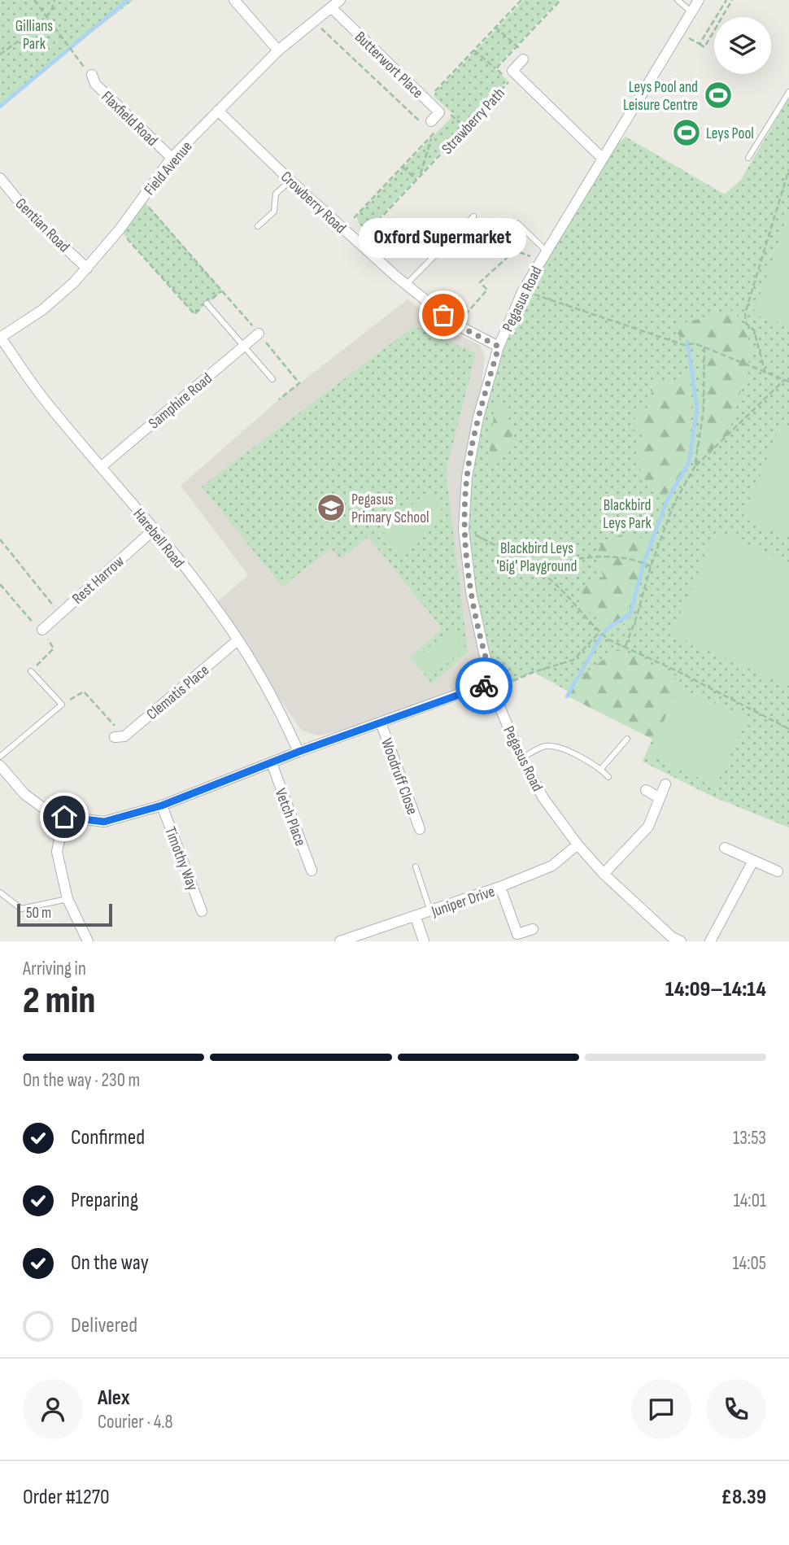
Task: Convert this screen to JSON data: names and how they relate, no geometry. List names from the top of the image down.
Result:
{
  "streets": {
    "street": [
      "Butterwort Place",
      "Flaxfield Road",
      "Strawberry Path",
      "Field Avenue",
      "Crowberry Road",
      "Gentian Road",
      "Pegasus Road",
      "Samphire Road",
      "Harebell Road",
      "Rest Harrow",
      "Clematis Place",
      "Woodruff Close",
      "Vetch Place",
      "Timothy Way",
      "Juniper Drive"
    ]
  },
  "crossings": [
    ["Butterwort Place", "Field Avenue"],
    ["Flaxfield Road", "Field Avenue"],
    ["Strawberry Path", "Crowberry Road"],
    ["Strawberry Path", "Pegasus Road"],
    ["Field Avenue", "Crowberry Road"],
    ["Field Avenue", "Gentian Road"],
    ["Field Avenue", "Harebell Road"],
    ["Crowberry Road", "Pegasus Road"],
    ["Pegasus Road", "Juniper Drive"],
    ["Samphire Road", "Harebell Road"],
    ["Harebell Road", "Rest Harrow"],
    ["Harebell Road", "Clematis Place"]
  ],
  "parks": ["Gillians Park", "Blackbird Leys Park", "Blackbird Leys 'Big' Playground"],
  "places": {
    "sports": ["Leys Pool and Leisure Centre", "Leys Pool"],
    "other": ["Oxford Supermarket"],
    "school or university": ["Pegasus Primary School"]
  },
  "scale_bar": "50 m",
  "page": {
    "bubble": "Oxford Supermarket",
    "scale": "50 m",
    "heading": ["2 min", "Arriving in", "14:09–14:14"],
    "panel": [
      "Alex",
      "Courier · 4.8",
      "Order #1270",
      "£8.39"
    ],
    "bar": "On the way · 230 m",
    "list": [
      ["Confirmed", "13:53"],
      ["Preparing", "14:01"],
      ["On the way", "14:05"],
      "Delivered"
    ]
  }
}
